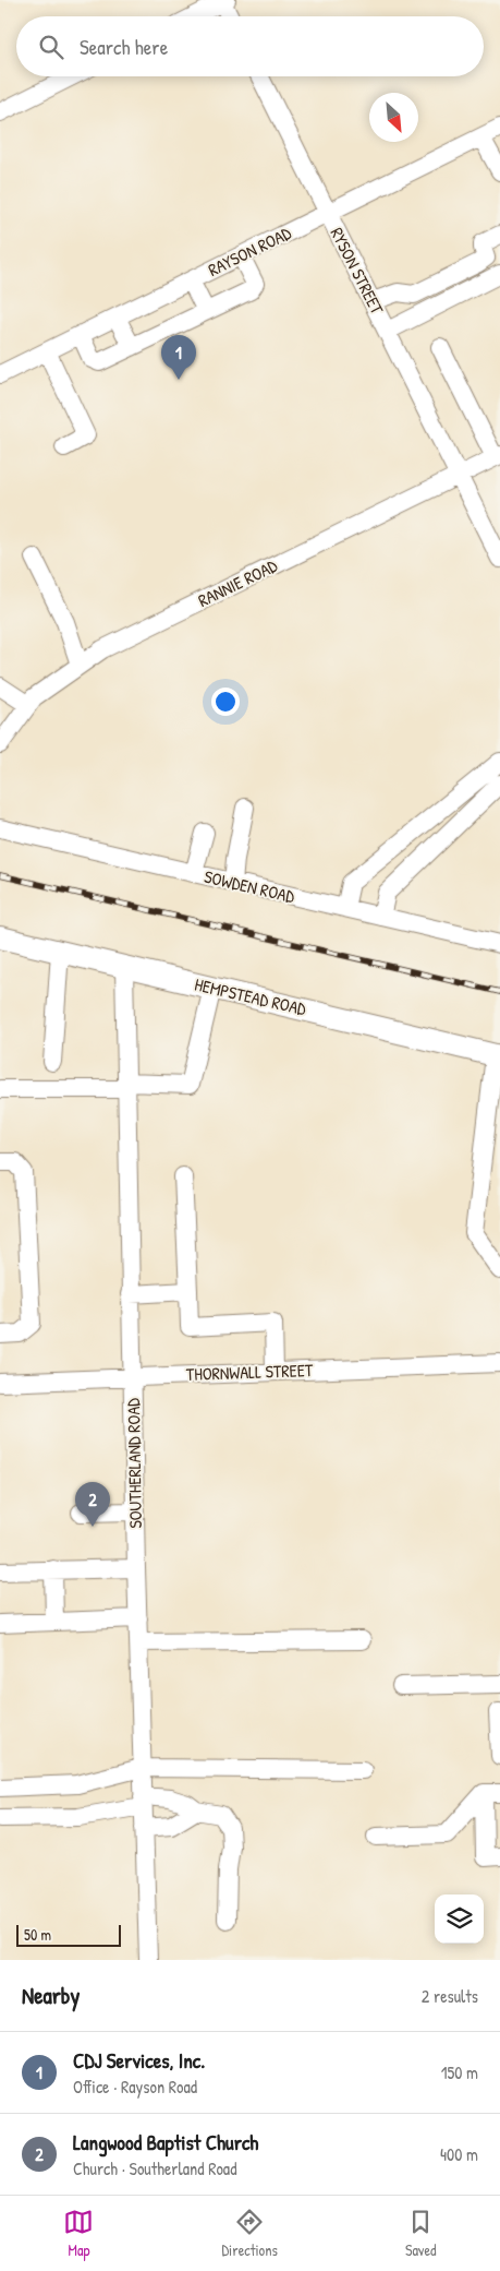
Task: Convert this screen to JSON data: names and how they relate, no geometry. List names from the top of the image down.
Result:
{
  "streets": {
    "main road": ["HEMPSTEAD ROAD"],
    "street": [
      "RAYSON ROAD",
      "RYSON STREET",
      "RANNIE ROAD",
      "SOWDEN ROAD",
      "THORNWALL STREET",
      "SOUTHERLAND ROAD"
    ]
  },
  "crossings": [
    ["RAYSON ROAD", "RYSON STREET"],
    ["RYSON STREET", "RANNIE ROAD"],
    ["HEMPSTEAD ROAD", "SOUTHERLAND ROAD"],
    ["THORNWALL STREET", "SOUTHERLAND ROAD"]
  ],
  "scale_bar": "50 m",
  "north": "bottom right",
  "page": {
    "search": "Search here",
    "pins": ["1", "2"],
    "scale": "50 m",
    "heading": ["Nearby", "2 results"],
    "list": [
      {
        "mark": "1",
        "name": "CDJ Services, Inc.",
        "note": "Office · Rayson Road",
        "value": "150 m"
      },
      {
        "mark": "2",
        "name": "Langwood Baptist Church",
        "note": "Church · Southerland Road",
        "value": "400 m"
      }
    ],
    "nav": ["Map", "Directions", "Saved"]
  }
}
